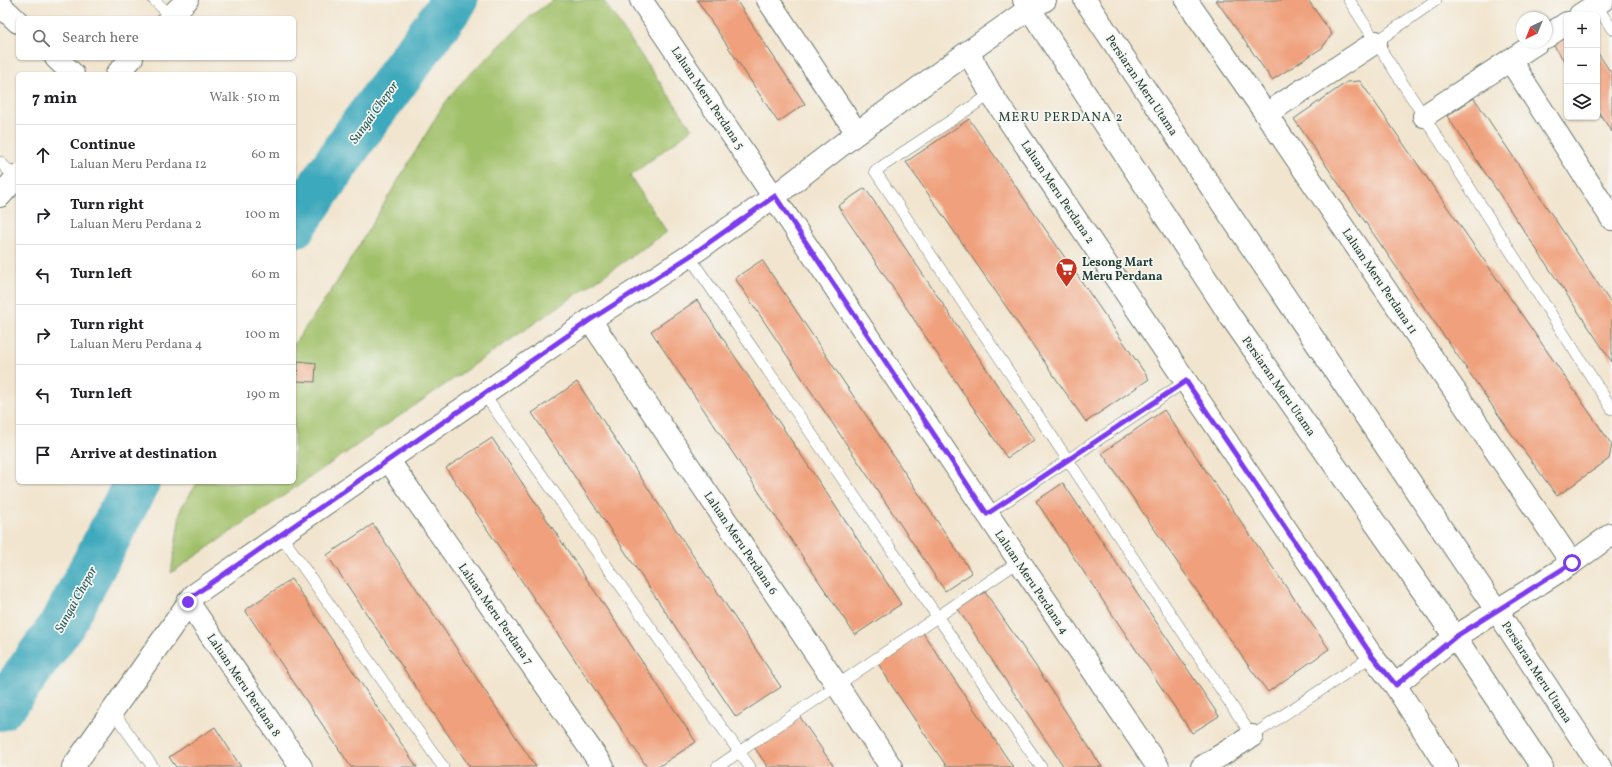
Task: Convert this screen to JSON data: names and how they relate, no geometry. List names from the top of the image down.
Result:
{
  "streets": {
    "street": [
      "Persiaran Meru Utama",
      "Laluan Meru Perdana 5",
      "Laluan Meru Perdana 2",
      "Laluan Meru Perdana 11",
      "Laluan Meru Perdana 6",
      "Laluan Meru Perdana 4",
      "Laluan Meru Perdana 7",
      "Laluan Meru Perdana 8"
    ]
  },
  "crossings": [
    ["Laluan Meru Perdana 5", "Laluan Meru Perdana 4"]
  ],
  "districts": ["MERU PERDANA 2"],
  "water": ["Sungai Chepor"],
  "places": {
    "supermarket": ["Lesong Mart Meru Perdana"]
  },
  "north": "bottom left",
  "page": {
    "map_buttons": ["+", "−"],
    "search": "Search here",
    "heading": ["7 min", "Walk · 510 m"],
    "list": [
      ["Continue", "Laluan Meru Perdana 12", "60 m"],
      ["Turn right", "Laluan Meru Perdana 2", "100 m"],
      ["Turn left", "60 m"],
      ["Turn right", "Laluan Meru Perdana 4", "100 m"],
      ["Turn left", "190 m"],
      "Arrive at destination"
    ]
  }
}
